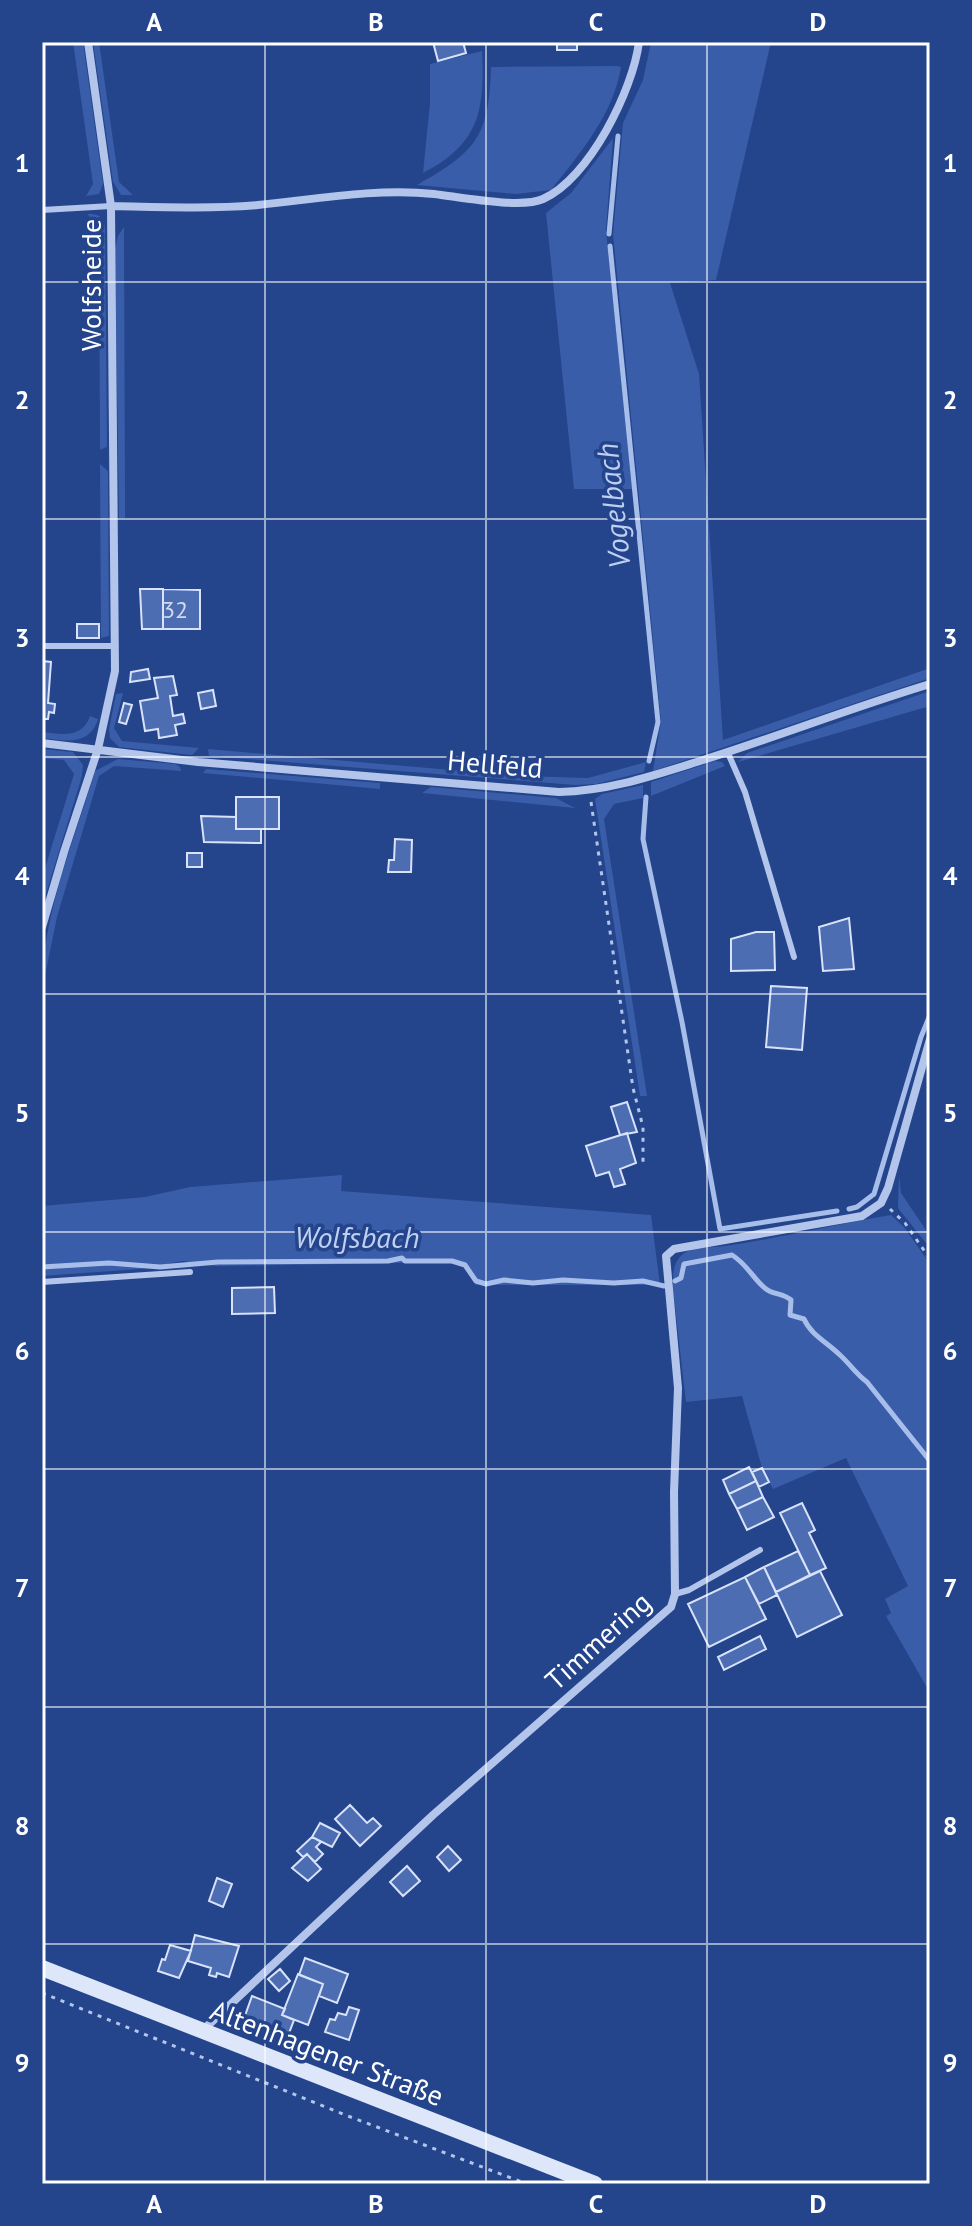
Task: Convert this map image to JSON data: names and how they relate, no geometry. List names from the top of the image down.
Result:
{
  "streets": {
    "main road": ["Altenhagener Straße"],
    "street": ["Wolfsheide", "Hellfeld", "Timmering"]
  },
  "crossings": [
    ["Wolfsheide", "Hellfeld"],
    ["Timmering", "Altenhagener Straße"]
  ],
  "water": ["Vogelbach", "Wolfsbach"],
  "house_numbers": ["32"],
  "grid": {
    "columns": [
      "A",
      "B",
      "C",
      "D"
    ],
    "rows": [
      "1",
      "2",
      "3",
      "4",
      "5",
      "6",
      "7",
      "8",
      "9"
    ]
  }
}
